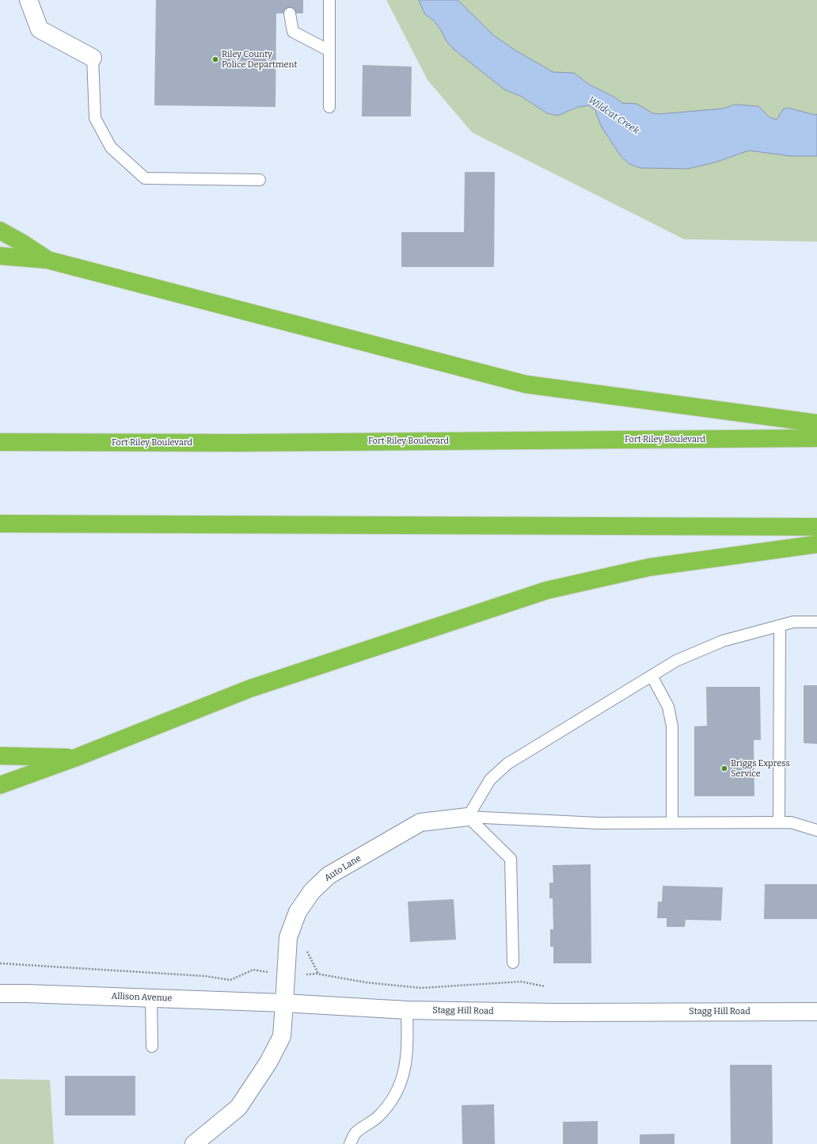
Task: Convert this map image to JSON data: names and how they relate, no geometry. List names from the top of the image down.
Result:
{
  "streets": {
    "highway": ["Fort Riley Boulevard"],
    "street": ["Auto Lane", "Allison Avenue", "Stagg Hill Road"]
  },
  "crossings": [
    ["Auto Lane", "Allison Avenue"],
    ["Auto Lane", "Stagg Hill Road"],
    ["Allison Avenue", "Stagg Hill Road"]
  ],
  "water": ["Wildcat Creek"],
  "places": ["Riley County Police Department", "Briggs Express Service"]
}
